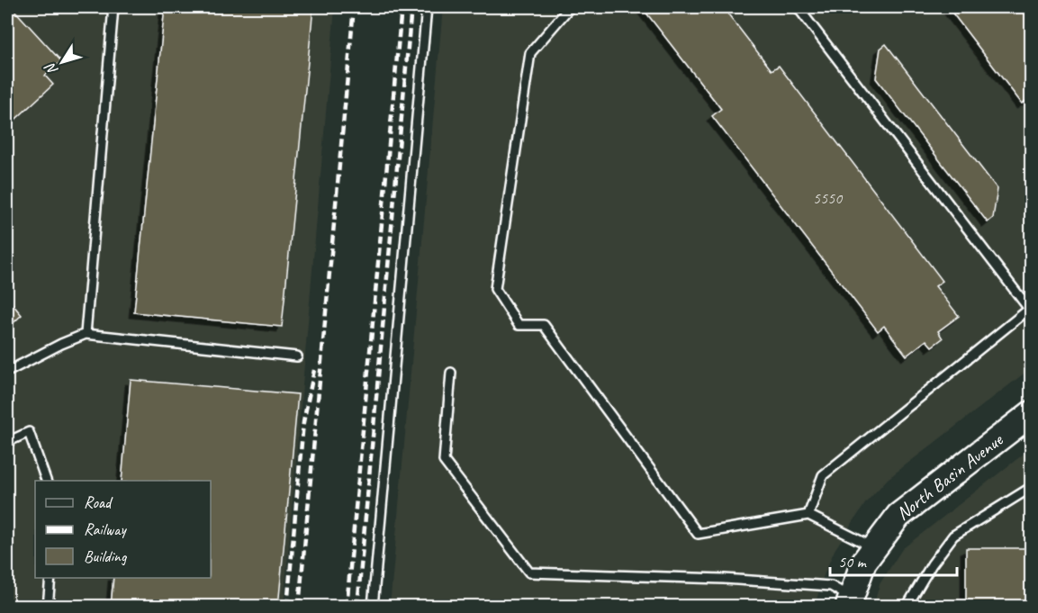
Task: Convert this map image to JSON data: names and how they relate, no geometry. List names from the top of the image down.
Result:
{
  "streets": {
    "main road": ["North Basin Avenue"]
  },
  "house_numbers": ["5550"],
  "legend": ["Road", "Railway", "Building"],
  "scale_bar": "50 m",
  "north": "bottom left"
}
